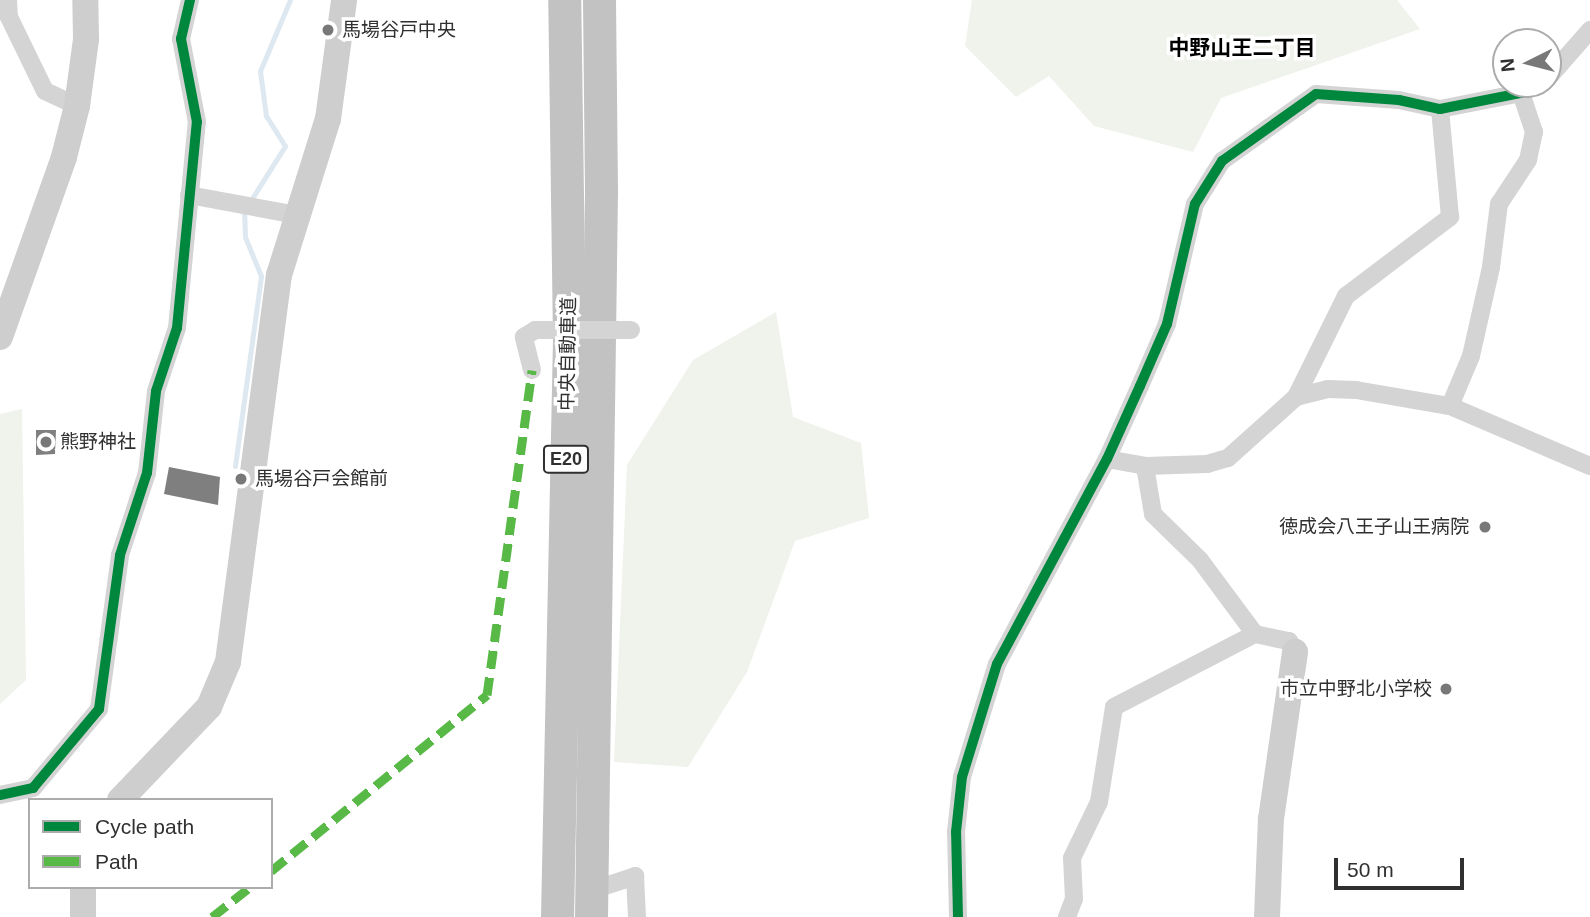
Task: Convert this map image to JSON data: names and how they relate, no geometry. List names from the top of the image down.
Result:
{
  "streets": {
    "highway": ["中央自動車道", "E20"]
  },
  "districts": ["中野山王二丁目"],
  "places": [
    "馬場谷戸中央",
    "熊野神社",
    "馬場谷戸会館前",
    "徳成会八王子山王病院",
    "市立中野北小学校"
  ],
  "legend": ["Cycle path", "Path"],
  "scale_bar": "50 m",
  "north": "left"
}
